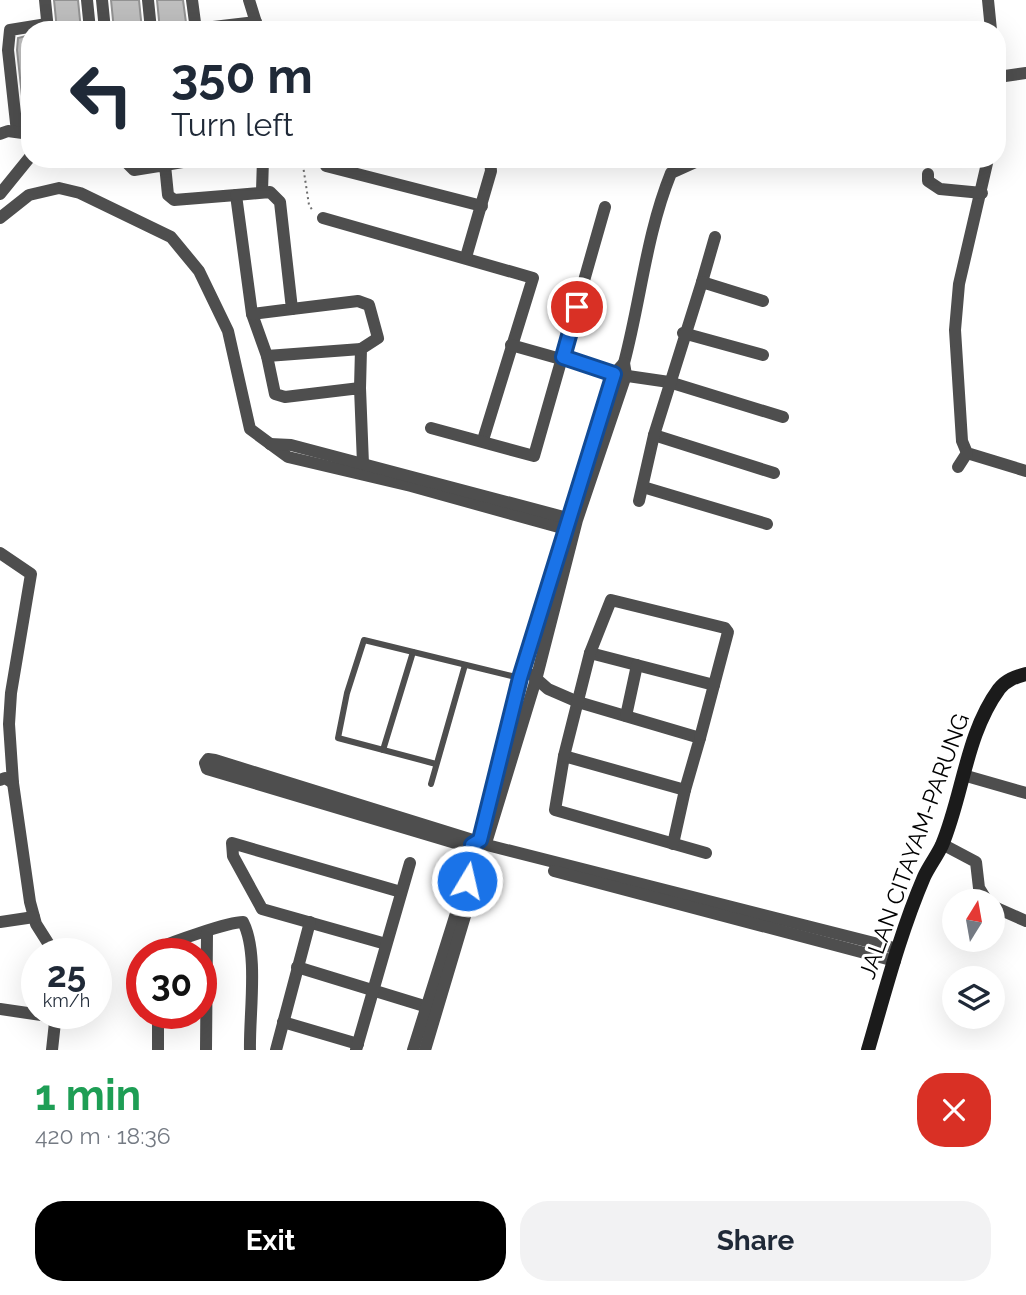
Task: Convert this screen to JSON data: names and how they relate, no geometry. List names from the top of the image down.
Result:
{
  "streets": {
    "main road": ["JALAN CITAYAM-PARUNG"]
  },
  "north": "top",
  "page": {
    "turn": ["350 m", "Turn left"],
    "speed": "25 km/h",
    "limit": "30",
    "heading": ["1 min", "420 m · 18:36"],
    "buttons": ["Exit", "Share"]
  }
}
